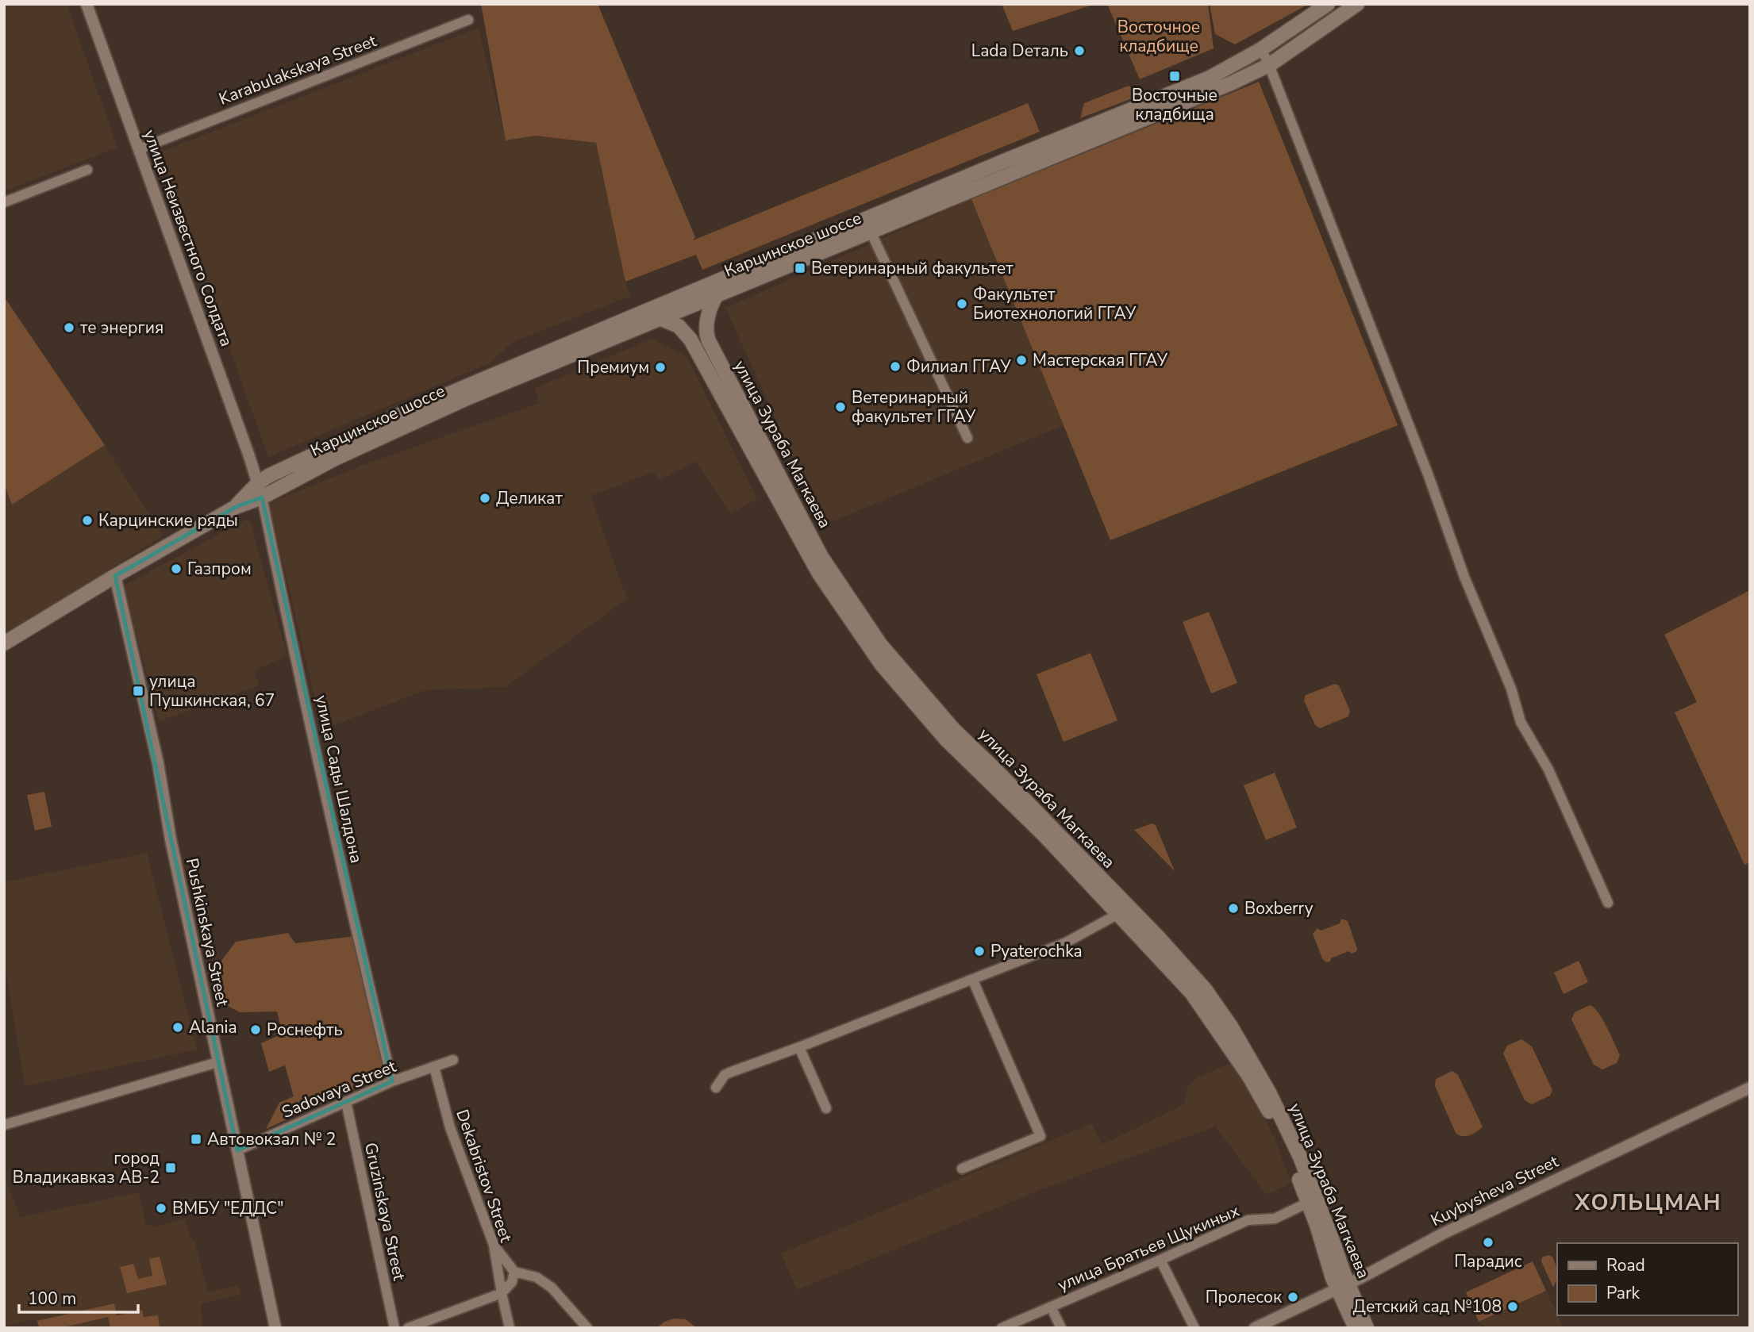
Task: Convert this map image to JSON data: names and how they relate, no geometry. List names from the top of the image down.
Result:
{
  "streets": {
    "main road": ["Карцинское шоссе", "улица Зураба Магкаева"],
    "street": [
      "Karabulakskaya Street",
      "улица Неизвестного Солдата",
      "улица Сады Шалдона",
      "Pushkinskaya Street",
      "Sadovaya Street",
      "Dekabristov Street",
      "Kuybysheva Street",
      "Gruzinskaya Street",
      "улица Братьев Щукиных"
    ]
  },
  "crossings": [
    ["Karabulakskaya Street", "улица Неизвестного Солдата"],
    ["улица Неизвестного Солдата", "Карцинское шоссе"],
    ["улица Неизвестного Солдата", "улица Сады Шалдона"],
    ["Карцинское шоссе", "улица Зураба Магкаева"],
    ["Карцинское шоссе", "улица Сады Шалдона"],
    ["Карцинское шоссе", "Pushkinskaya Street"],
    ["улица Зураба Магкаева", "Kuybysheva Street"],
    ["улица Зураба Магкаева", "улица Братьев Щукиных"],
    ["улица Сады Шалдона", "Sadovaya Street"],
    ["Pushkinskaya Street", "Sadovaya Street"],
    ["Sadovaya Street", "Dekabristov Street"],
    ["Sadovaya Street", "Gruzinskaya Street"]
  ],
  "districts": ["ХОЛЬЦМАН"],
  "parks": ["Восточное кладбище"],
  "places": {
    "other": [
      "Lada Dеталь",
      "Факультет Биотехнологий ГГАУ",
      "те энергия",
      "Мастерская ГГАУ",
      "Филиал ГГАУ",
      "Премиум",
      "Ветеринарный факультет ГГАУ",
      "Деликат",
      "Карцинские ряды",
      "Газпром",
      "Boxberry",
      "Pyaterochka",
      "Alania",
      "Роснефть",
      "ВМБУ \"ЕДДС\"",
      "Парадис",
      "Пролесок",
      "Детский сад №108"
    ],
    "transit": [
      "Восточные кладбища",
      "Ветеринарный факультет",
      "улица Пушкинская, 67",
      "Автовокзал № 2",
      "город Владикавказ АВ-2"
    ]
  },
  "legend": ["Road", "Park"],
  "scale_bar": "100 m"
}
